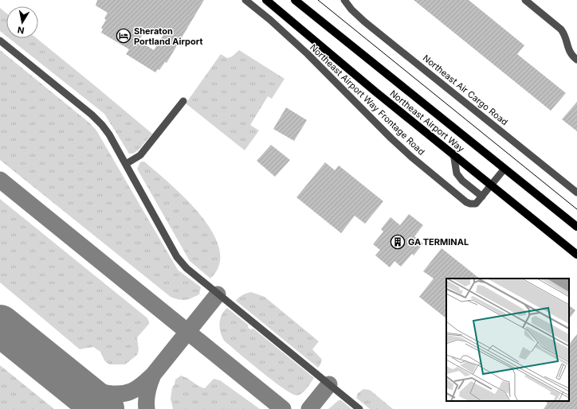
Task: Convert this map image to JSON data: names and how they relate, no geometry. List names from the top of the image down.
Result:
{
  "streets": {
    "main road": ["Northeast Airport Way"],
    "street": ["Northeast Air Cargo Road", "Northeast Airport Way Frontage Road"]
  },
  "crossings": [
    ["Northeast Airport Way Frontage Road", "Northeast Airport Way"]
  ],
  "places": {
    "hotel": ["Sheraton Portland Airport"],
    "building": ["GA TERMINAL"]
  },
  "north": "bottom"
}
